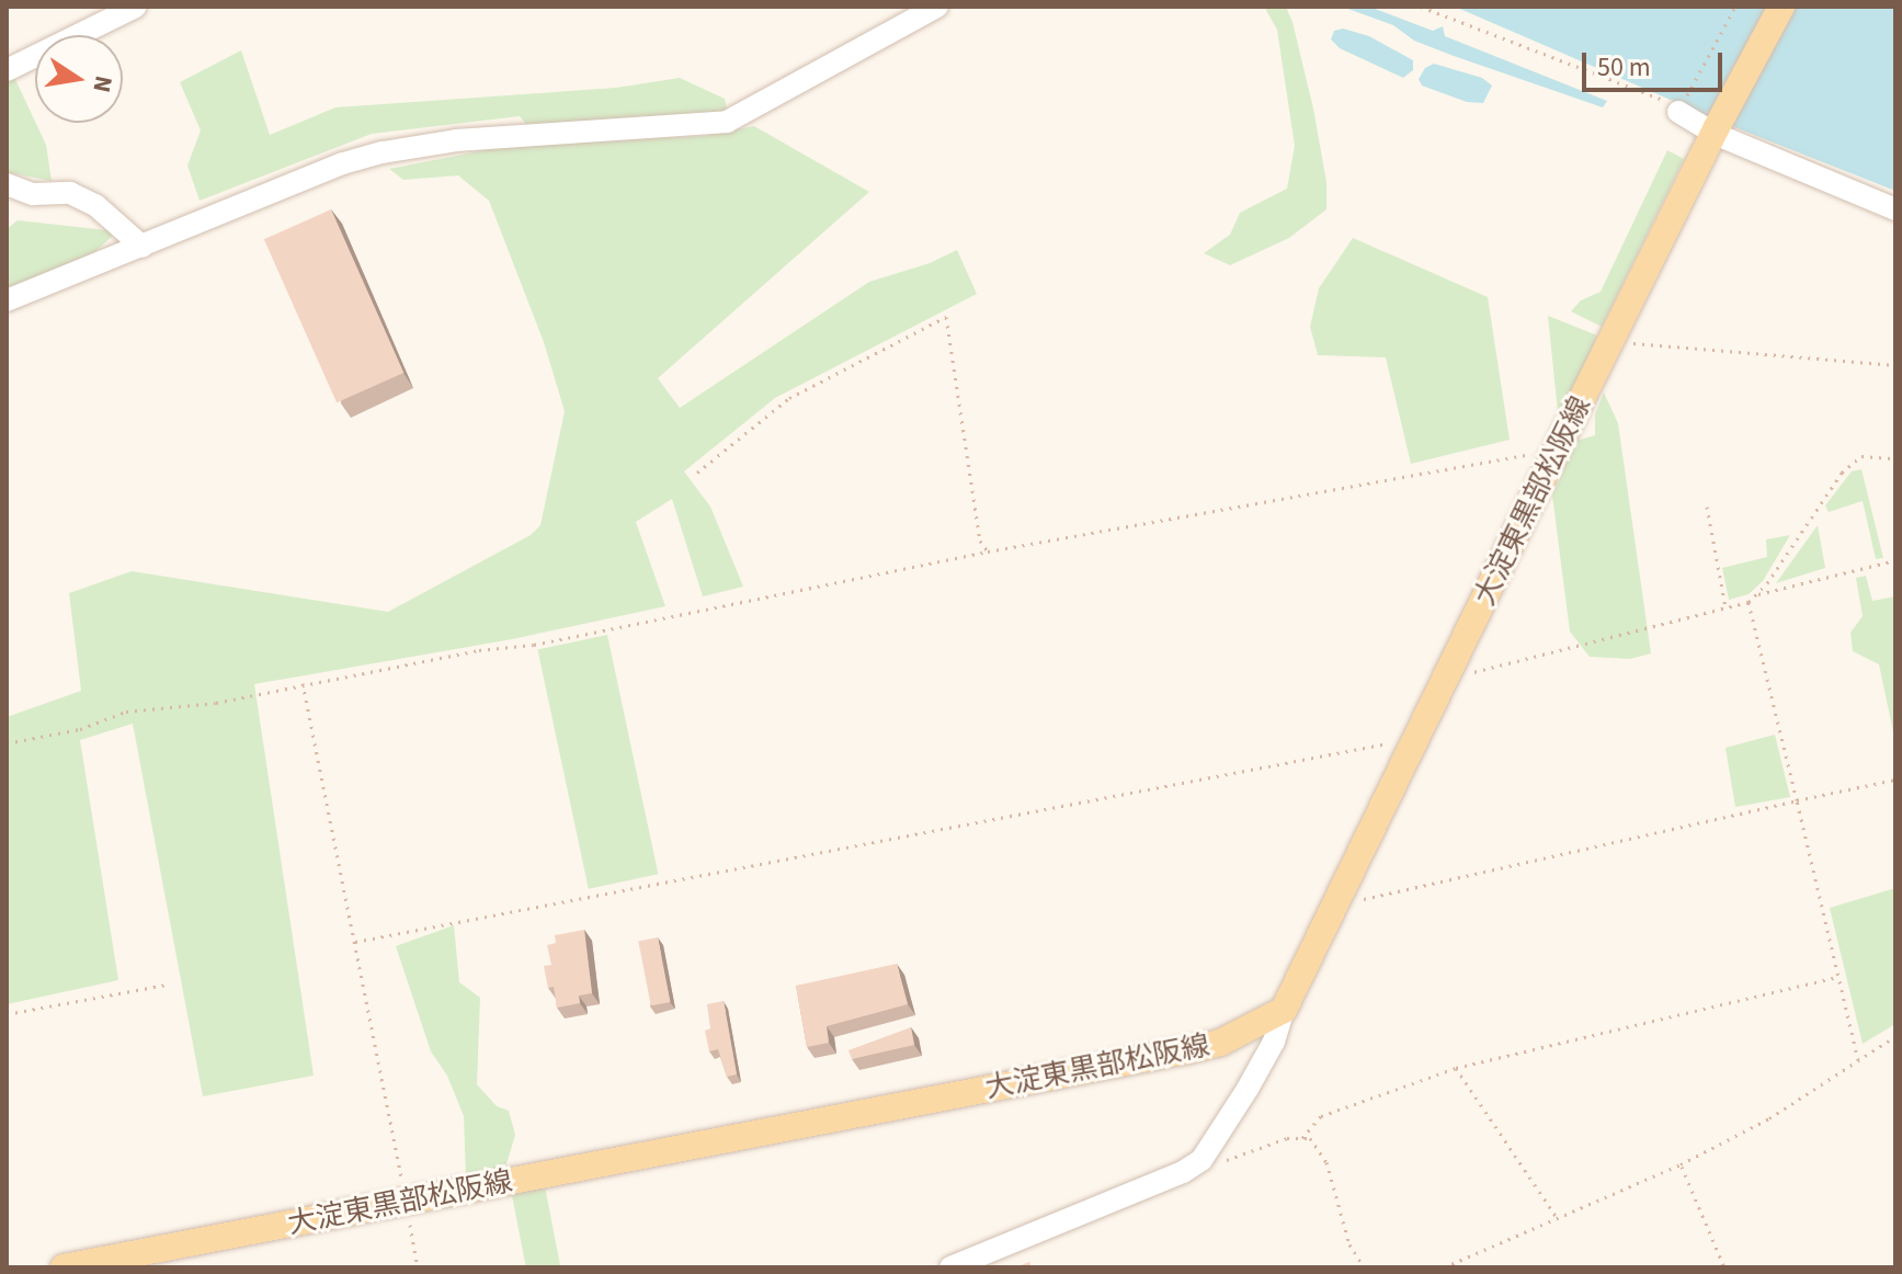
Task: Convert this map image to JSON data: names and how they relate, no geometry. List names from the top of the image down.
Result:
{
  "streets": {
    "main road": ["大淀東黒部松阪線"]
  },
  "scale_bar": "50 m",
  "north": "right"
}
